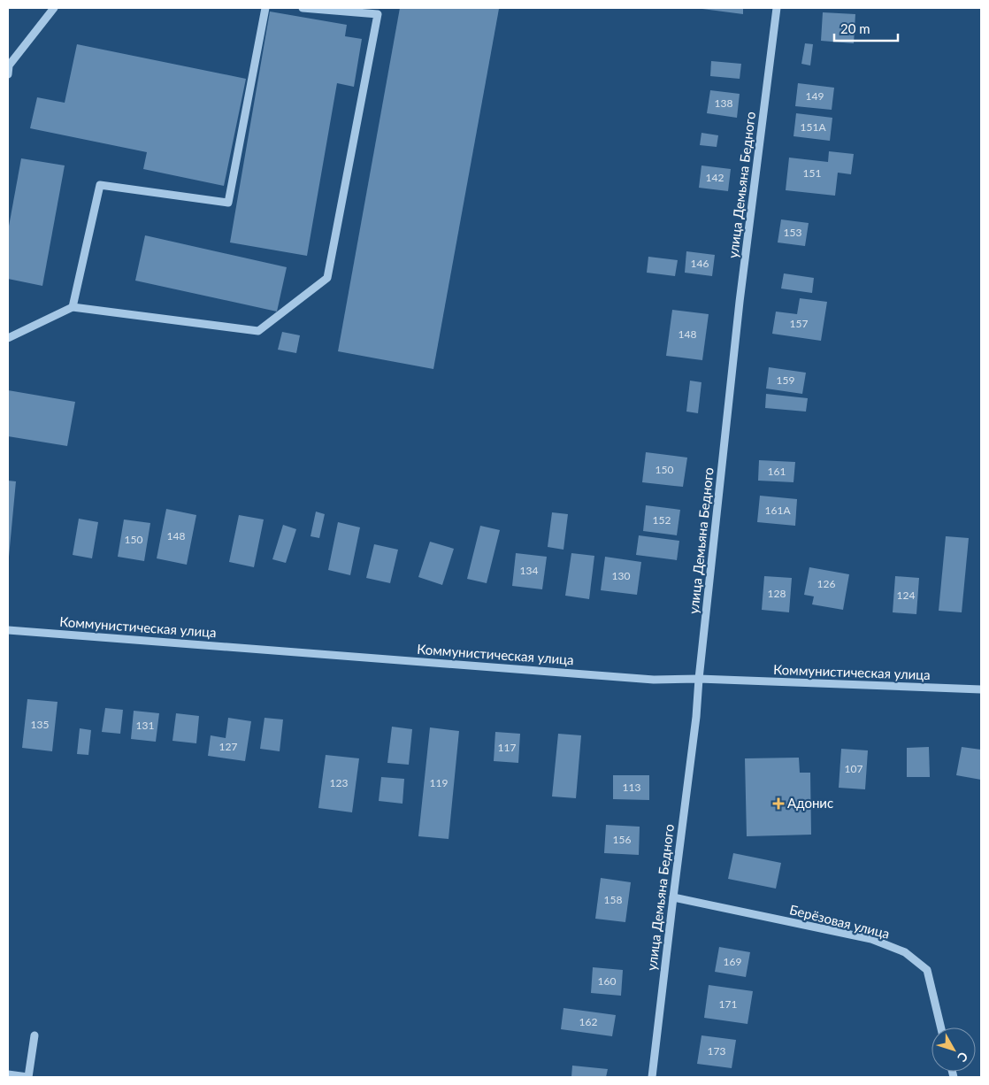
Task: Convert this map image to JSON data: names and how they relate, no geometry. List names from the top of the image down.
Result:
{
  "streets": {
    "street": ["улица Демьяна Бедного", "Коммунистическая улица", "Берёзовая улица"]
  },
  "crossings": [
    ["улица Демьяна Бедного", "Коммунистическая улица"],
    ["улица Демьяна Бедного", "Берёзовая улица"]
  ],
  "places": {
    "health": ["Адонис"]
  },
  "house_numbers": [
    "149",
    "138",
    "151А",
    "151",
    "142",
    "153",
    "146",
    "157",
    "148",
    "159",
    "150",
    "161",
    "161А",
    "152",
    "148",
    "150",
    "134",
    "130",
    "126",
    "128",
    "124",
    "135",
    "131",
    "127",
    "117",
    "107",
    "123",
    "119",
    "113",
    "156",
    "158",
    "169",
    "160",
    "171",
    "162",
    "173"
  ],
  "scale_bar": "20 m",
  "north": "bottom right"
}
